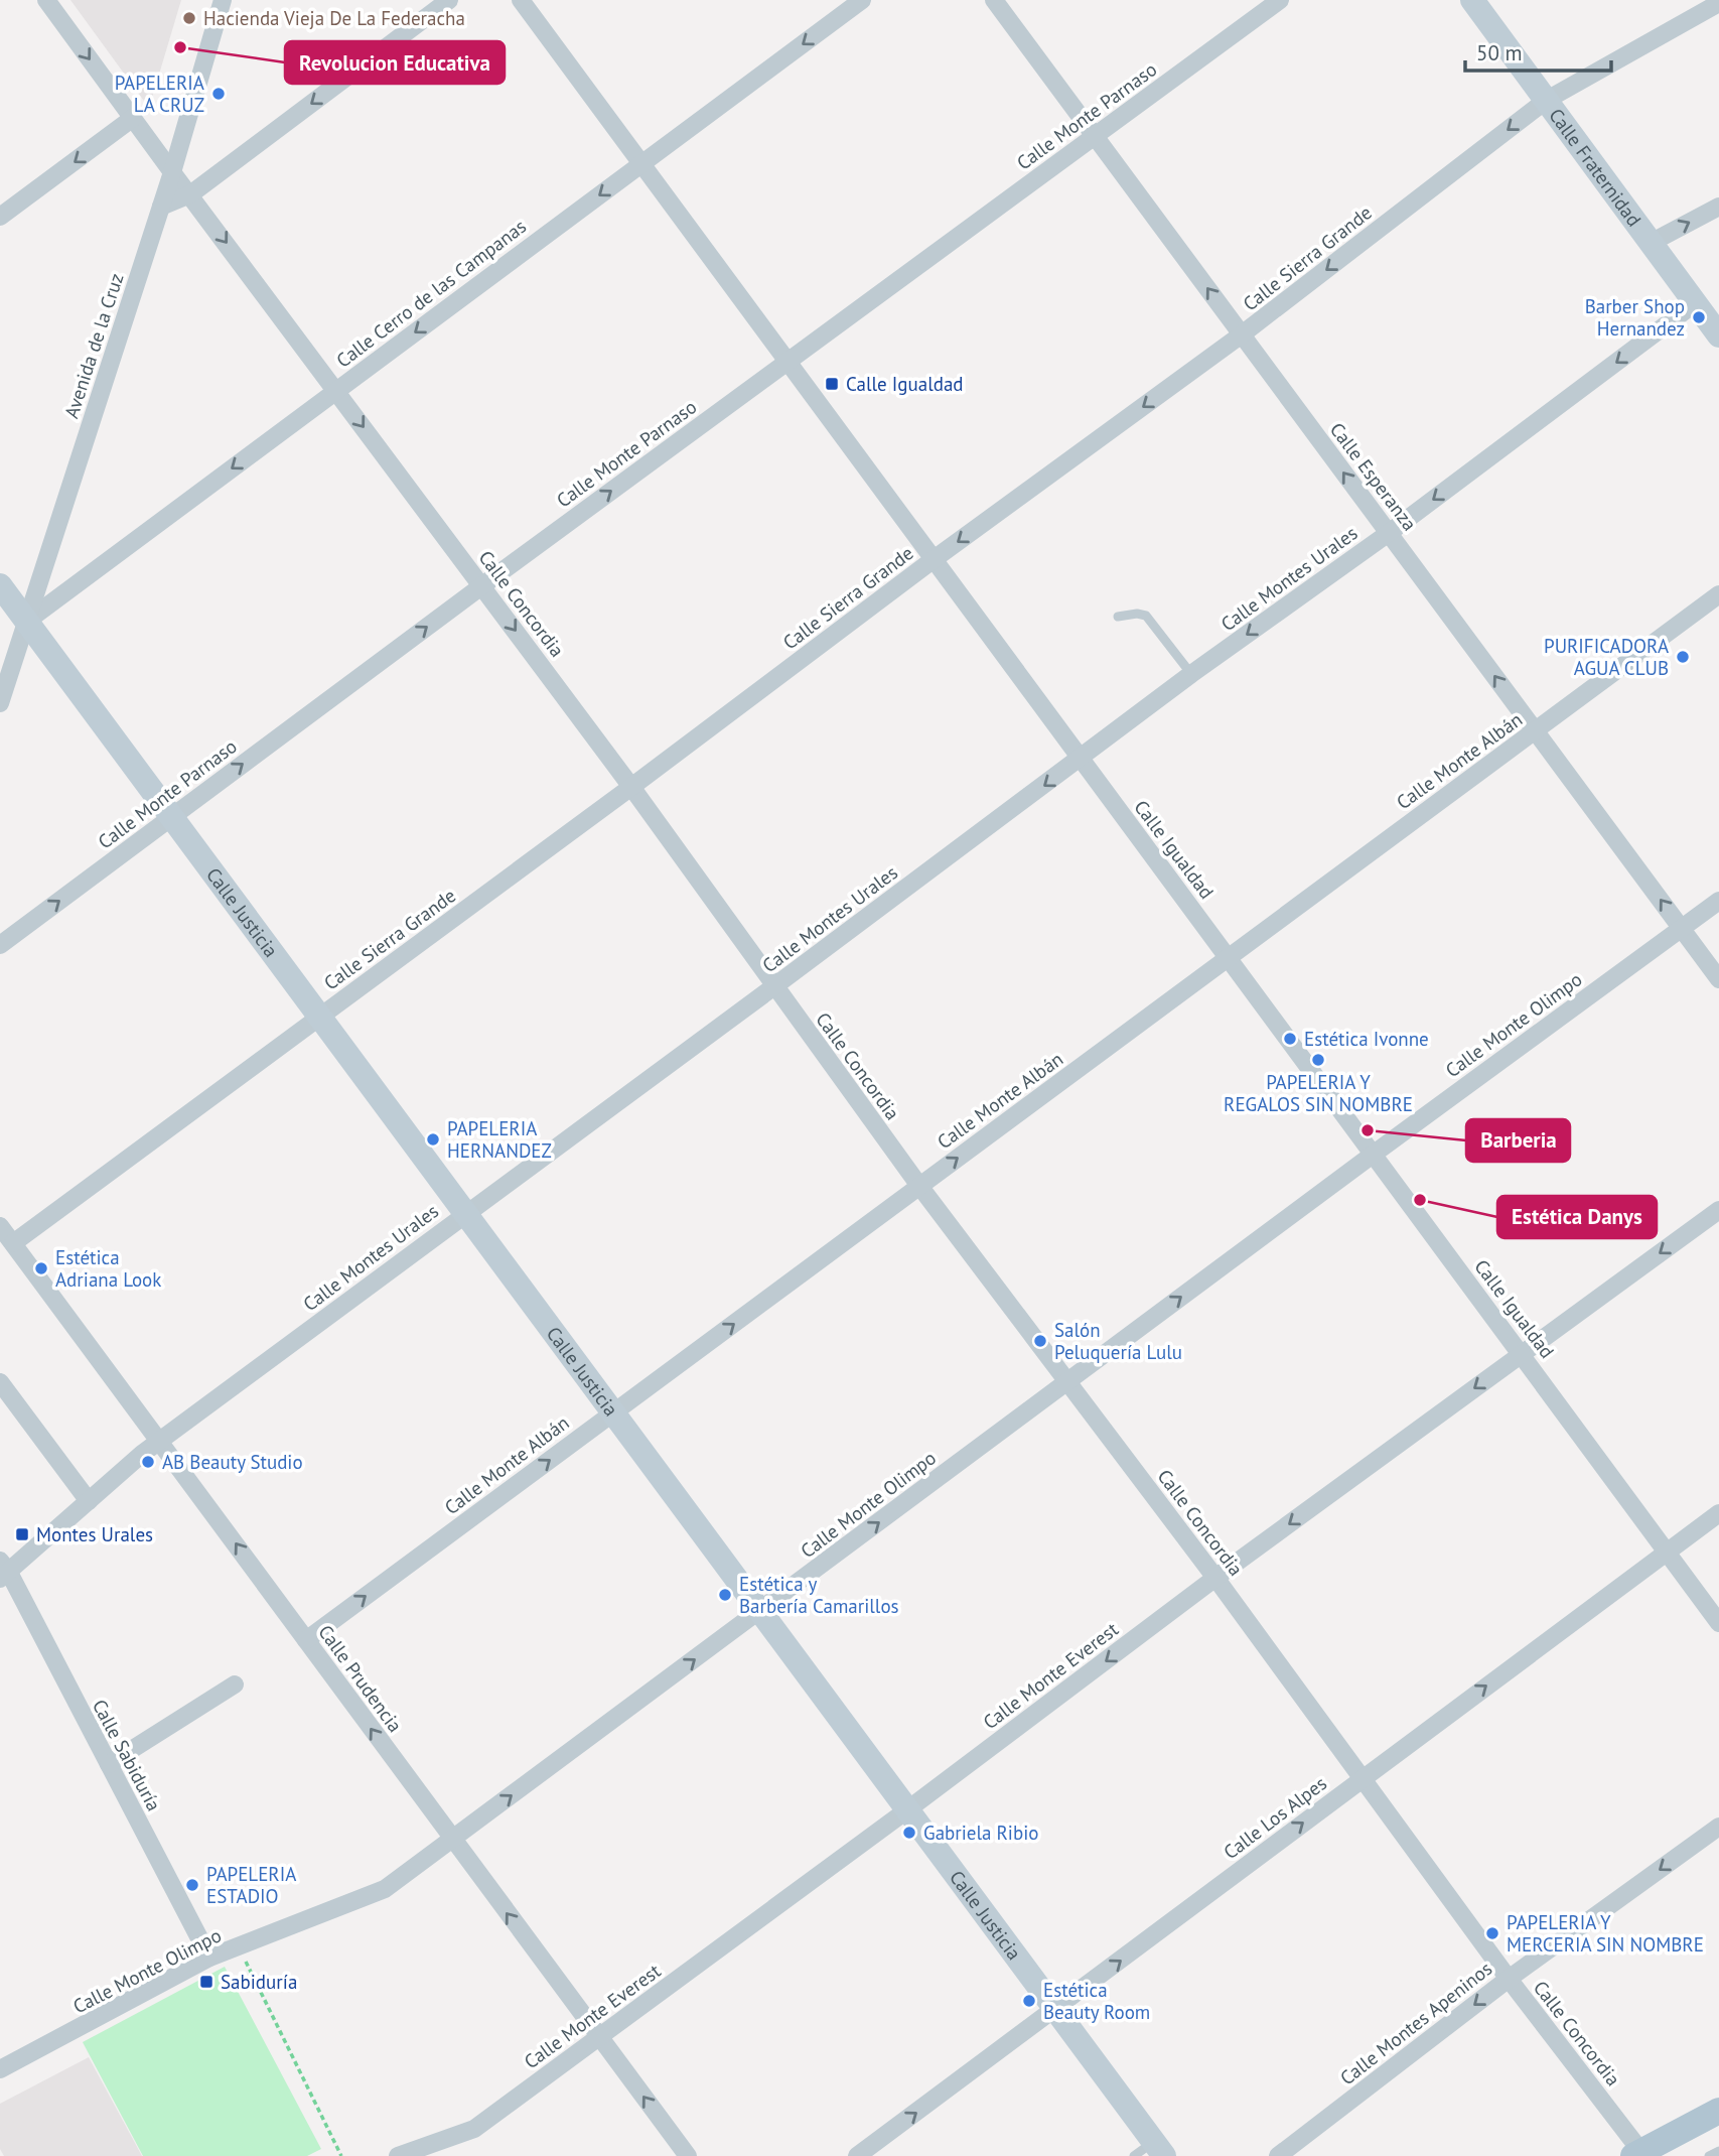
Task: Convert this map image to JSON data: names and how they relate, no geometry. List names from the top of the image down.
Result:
{
  "streets": {
    "street": [
      "Calle Monte Parnaso",
      "Calle Fraternidad",
      "Calle Sierra Grande",
      "Calle Cerro de las Campanas",
      "Avenida de la Cruz",
      "Calle Esperanza",
      "Calle Montes Urales",
      "Calle Concordia",
      "Calle Monte Albán",
      "Calle Igualdad",
      "Calle Justicia",
      "Calle Monte Olimpo",
      "Calle Monte Everest",
      "Calle Prudencia",
      "Calle Sabiduría",
      "Calle Los Alpes",
      "Calle Montes Apeninos"
    ]
  },
  "crossings": [
    ["Calle Monte Parnaso", "Calle Esperanza"],
    ["Calle Monte Parnaso", "Calle Concordia"],
    ["Calle Monte Parnaso", "Calle Igualdad"],
    ["Calle Monte Parnaso", "Calle Justicia"],
    ["Calle Fraternidad", "Calle Sierra Grande"],
    ["Calle Fraternidad", "Calle Montes Urales"],
    ["Calle Sierra Grande", "Calle Esperanza"],
    ["Calle Sierra Grande", "Calle Concordia"],
    ["Calle Sierra Grande", "Calle Igualdad"],
    ["Calle Sierra Grande", "Calle Justicia"],
    ["Calle Sierra Grande", "Calle Prudencia"],
    ["Calle Cerro de las Campanas", "Avenida de la Cruz"],
    ["Calle Cerro de las Campanas", "Calle Concordia"],
    ["Calle Cerro de las Campanas", "Calle Igualdad"],
    ["Calle Cerro de las Campanas", "Calle Justicia"],
    ["Avenida de la Cruz", "Calle Concordia"],
    ["Avenida de la Cruz", "Calle Justicia"],
    ["Calle Esperanza", "Calle Montes Urales"],
    ["Calle Esperanza", "Calle Monte Albán"],
    ["Calle Esperanza", "Calle Monte Olimpo"],
    ["Calle Montes Urales", "Calle Concordia"],
    ["Calle Montes Urales", "Calle Igualdad"],
    ["Calle Montes Urales", "Calle Justicia"],
    ["Calle Montes Urales", "Calle Prudencia"],
    ["Calle Montes Urales", "Calle Sabiduría"],
    ["Calle Concordia", "Calle Monte Albán"],
    ["Calle Concordia", "Calle Monte Olimpo"],
    ["Calle Concordia", "Calle Monte Everest"],
    ["Calle Concordia", "Calle Los Alpes"],
    ["Calle Concordia", "Calle Montes Apeninos"],
    ["Calle Monte Albán", "Calle Igualdad"],
    ["Calle Monte Albán", "Calle Justicia"],
    ["Calle Monte Albán", "Calle Prudencia"],
    ["Calle Igualdad", "Calle Monte Olimpo"],
    ["Calle Igualdad", "Calle Monte Everest"],
    ["Calle Igualdad", "Calle Los Alpes"],
    ["Calle Justicia", "Calle Monte Olimpo"],
    ["Calle Justicia", "Calle Monte Everest"],
    ["Calle Justicia", "Calle Los Alpes"],
    ["Calle Monte Olimpo", "Calle Prudencia"],
    ["Calle Monte Olimpo", "Calle Sabiduría"],
    ["Calle Monte Everest", "Calle Prudencia"]
  ],
  "one_way": [
    "Calle Monte Parnaso",
    "Calle Sierra Grande",
    "Calle Cerro de las Campanas",
    "Calle Esperanza",
    "Calle Montes Urales",
    "Calle Monte Albán",
    "Calle Monte Olimpo",
    "Calle Monte Everest",
    "Calle Prudencia",
    "Calle Los Alpes",
    "Calle Montes Apeninos"
  ],
  "places": {
    "other": [
      "Hacienda Vieja De La Federacha",
      "Revolucion Educativa",
      "PAPELERIA LA CRUZ",
      "Barber Shop Hernandez",
      "PURIFICADORA AGUA CLUB",
      "Estética Ivonne",
      "PAPELERIA Y REGALOS SIN NOMBRE",
      "Barberia",
      "PAPELERIA HERNANDEZ",
      "Estética Danys",
      "Estética Adriana Look",
      "Salón Peluquería Lulu",
      "AB Beauty Studio",
      "Estética y Barbería Camarillos",
      "Gabriela Ribio",
      "PAPELERIA ESTADIO",
      "PAPELERIA Y MERCERIA SIN NOMBRE",
      "Estética Beauty Room"
    ],
    "transit": ["Calle Igualdad", "Montes Urales", "Sabiduría"]
  },
  "scale_bar": "50 m"
}
